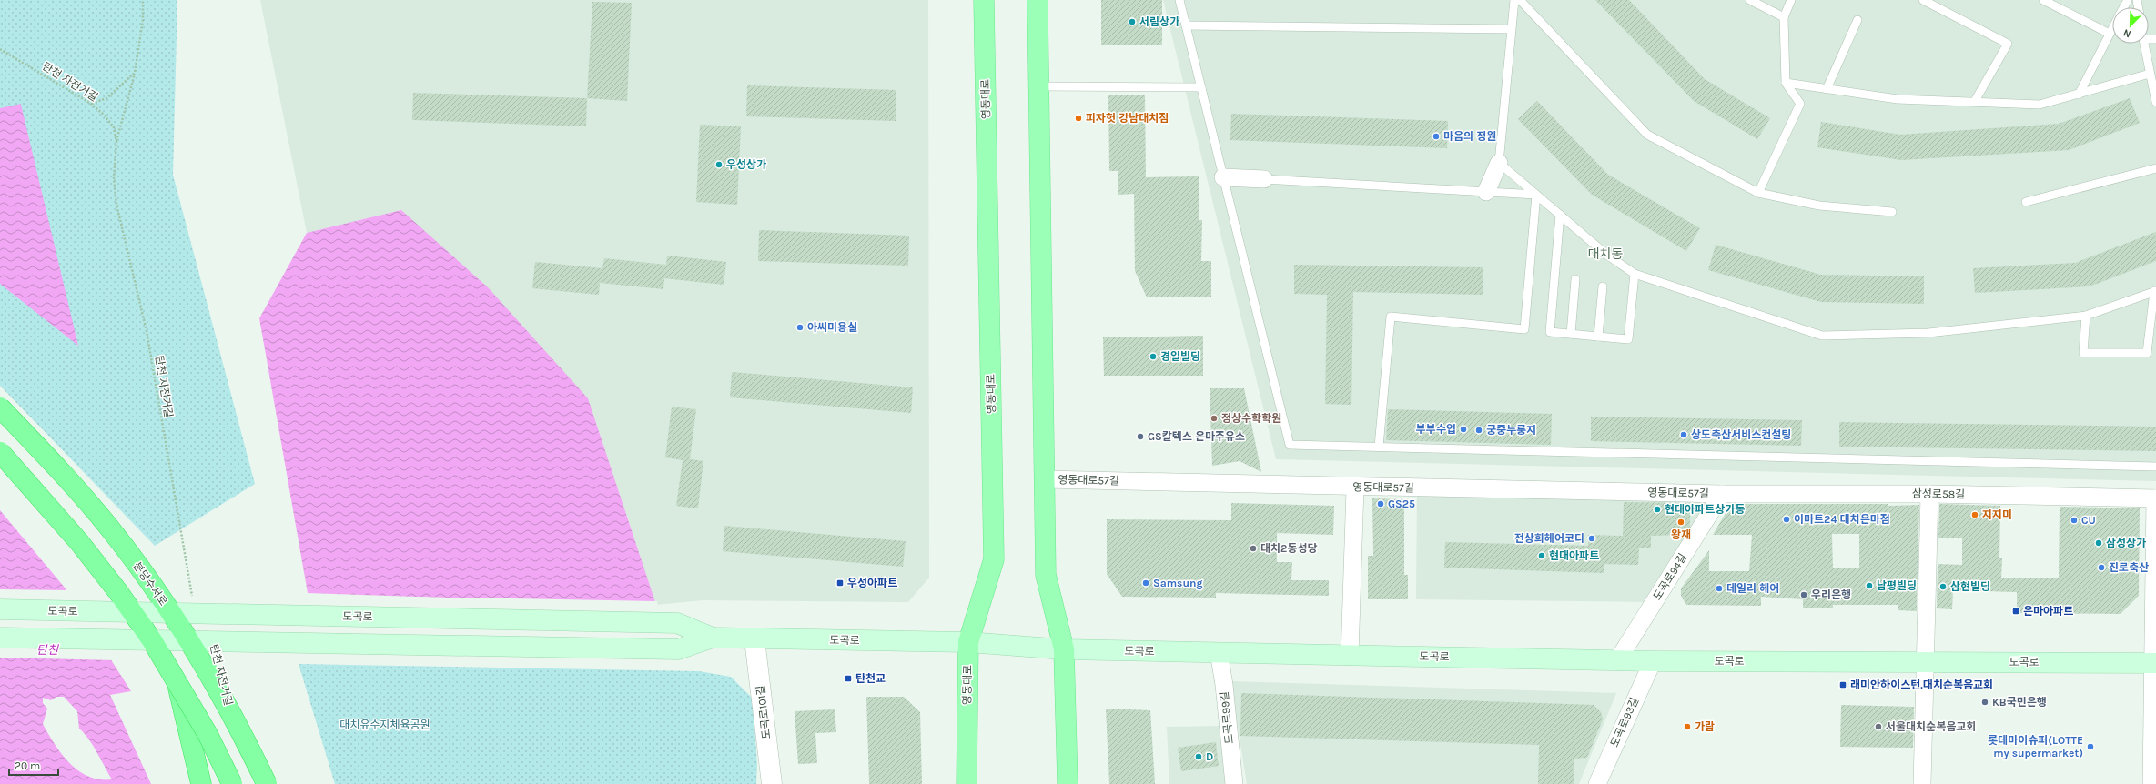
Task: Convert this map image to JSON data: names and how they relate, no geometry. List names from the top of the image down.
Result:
{
  "streets": {
    "highway": ["분당수서로"],
    "main road": ["영동대로", "도곡로"],
    "street": [
      "영동대로57길",
      "삼성로58길",
      "도곡로94길",
      "도곡로101길",
      "도곡로99길",
      "도곡로93길"
    ],
    "path": ["탄천 자전거길"]
  },
  "crossings": [
    ["영동대로", "도곡로"],
    ["영동대로57길", "삼성로58길"],
    ["영동대로57길", "도곡로94길"],
    ["삼성로58길", "도곡로94길"],
    ["도곡로94길", "도곡로"],
    ["도곡로", "도곡로101길"],
    ["도곡로", "도곡로99길"],
    ["도곡로", "도곡로93길"]
  ],
  "districts": ["대치동"],
  "water": ["탄천"],
  "parks": ["대치유수지체육공원"],
  "places": {
    "other": [
      "서림상가",
      "피자헛 강남대치점",
      "마음의 정원",
      "우성상가",
      "아씨미용실",
      "경일빌딩",
      "정상수학학원",
      "부부수입",
      "궁중누룽지",
      "상도축산서비스컨설팅",
      "GS칼텍스 은마주유소",
      "GS25",
      "현대아파트상가동",
      "지지미",
      "이마트24 대치은마점",
      "CU",
      "왕재",
      "전상희헤어코디",
      "삼성상가",
      "대치2동성당",
      "현대아파트",
      "진로축산",
      "Samsung",
      "남평빌딩",
      "삼현빌딩",
      "데일리 헤어",
      "우리은행",
      "KB국민은행",
      "가람",
      "서울대치순복음교회",
      "롯데마이슈퍼(LOTTE my supermarket)",
      "D"
    ],
    "transit": [
      "우성아파트",
      "은마아파트",
      "탄천교",
      "래미안하이스턴.대치순복음교회"
    ]
  },
  "scale_bar": "20 m",
  "north": "bottom left"
}
